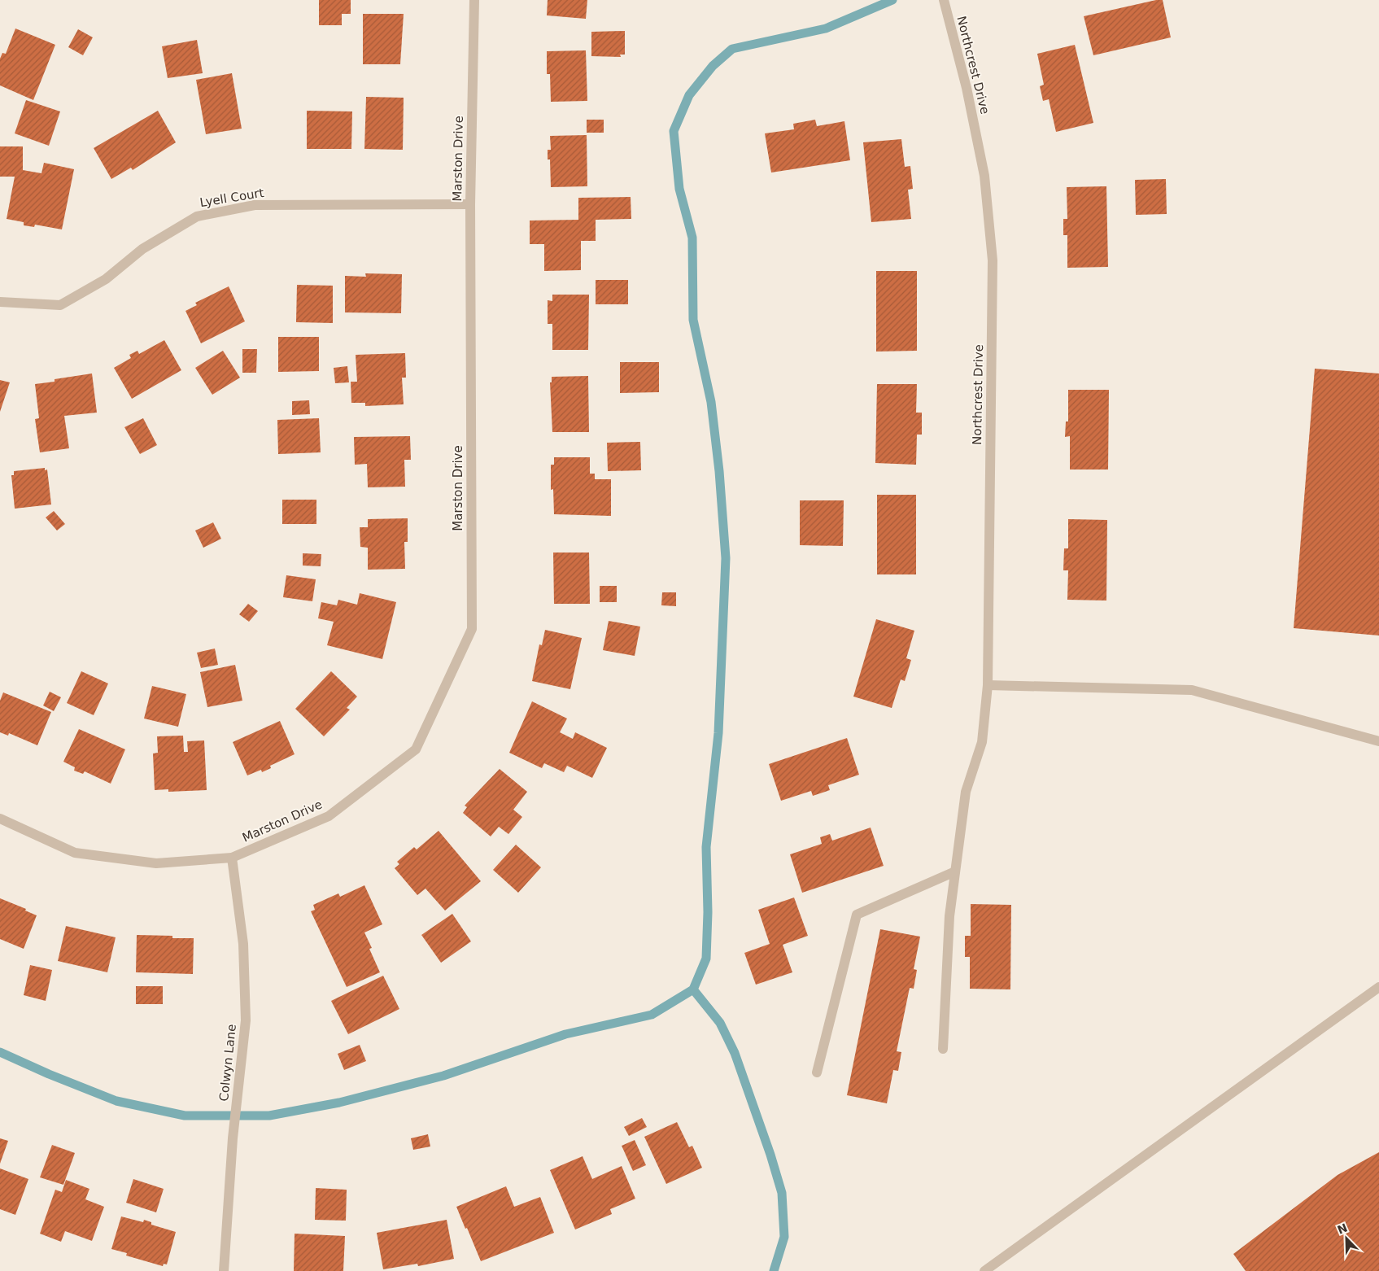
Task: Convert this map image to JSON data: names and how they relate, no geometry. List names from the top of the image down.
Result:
{
  "streets": {
    "street": [
      "Northcrest Drive",
      "Marston Drive",
      "Lyell Court",
      "Colwyn Lane"
    ]
  },
  "crossings": [
    ["Marston Drive", "Lyell Court"],
    ["Marston Drive", "Colwyn Lane"]
  ],
  "north": "top left"
}
